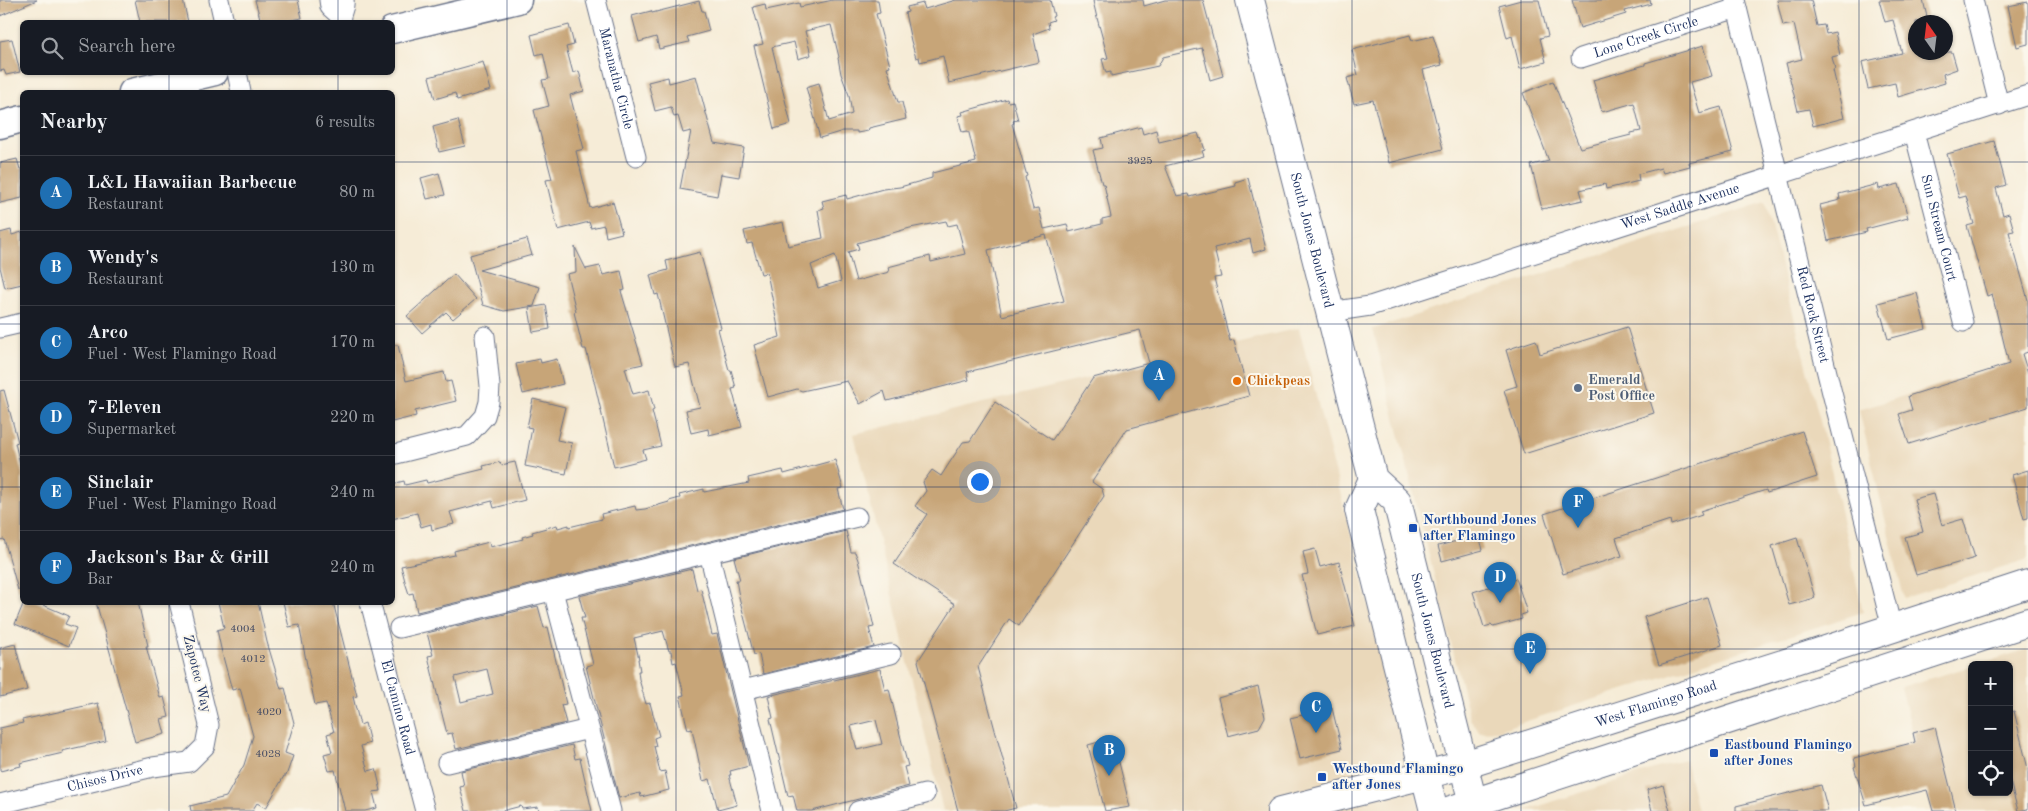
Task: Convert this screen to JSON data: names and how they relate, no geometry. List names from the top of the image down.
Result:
{
  "streets": {
    "main road": ["South Jones Boulevard", "West Flamingo Road"],
    "street": [
      "Lone Creek Circle",
      "Maranatha Circle",
      "West Saddle Avenue",
      "Sun Stream Court",
      "Red Rock Street",
      "Zapotec Way",
      "El Camino Road",
      "Chisos Drive"
    ]
  },
  "crossings": [
    ["Lone Creek Circle", "Red Rock Street"],
    ["West Saddle Avenue", "Sun Stream Court"],
    ["West Saddle Avenue", "South Jones Boulevard"],
    ["West Saddle Avenue", "Red Rock Street"],
    ["South Jones Boulevard", "West Flamingo Road"],
    ["Red Rock Street", "West Flamingo Road"],
    ["Zapotec Way", "Chisos Drive"]
  ],
  "places": {
    "other": ["Chickpeas", "Emerald Post Office"],
    "transit": ["Northbound Jones after Flamingo", "Eastbound Flamingo after Jones", "Westbound Flamingo after Jones"]
  },
  "house_numbers": [
    "3925",
    "4004",
    "4012",
    "4020",
    "4028"
  ],
  "north": "top",
  "page": {
    "search": "Search here",
    "heading": ["Nearby", "6 results"],
    "list": [
      {
        "mark": "A",
        "name": "L&L Hawaiian Barbecue",
        "note": "Restaurant",
        "value": "80 m"
      },
      {
        "mark": "B",
        "name": "Wendy's",
        "note": "Restaurant",
        "value": "130 m"
      },
      {
        "mark": "C",
        "name": "Arco",
        "note": "Fuel · West Flamingo Road",
        "value": "170 m"
      },
      {
        "mark": "D",
        "name": "7-Eleven",
        "note": "Supermarket",
        "value": "220 m"
      },
      {
        "mark": "E",
        "name": "Sinclair",
        "note": "Fuel · West Flamingo Road",
        "value": "240 m"
      },
      {
        "mark": "F",
        "name": "Jackson's Bar & Grill",
        "note": "Bar",
        "value": "240 m"
      }
    ],
    "pins": [
      "A",
      "F",
      "D",
      "E",
      "C",
      "B"
    ],
    "map_buttons": ["+", "−"]
  }
}
